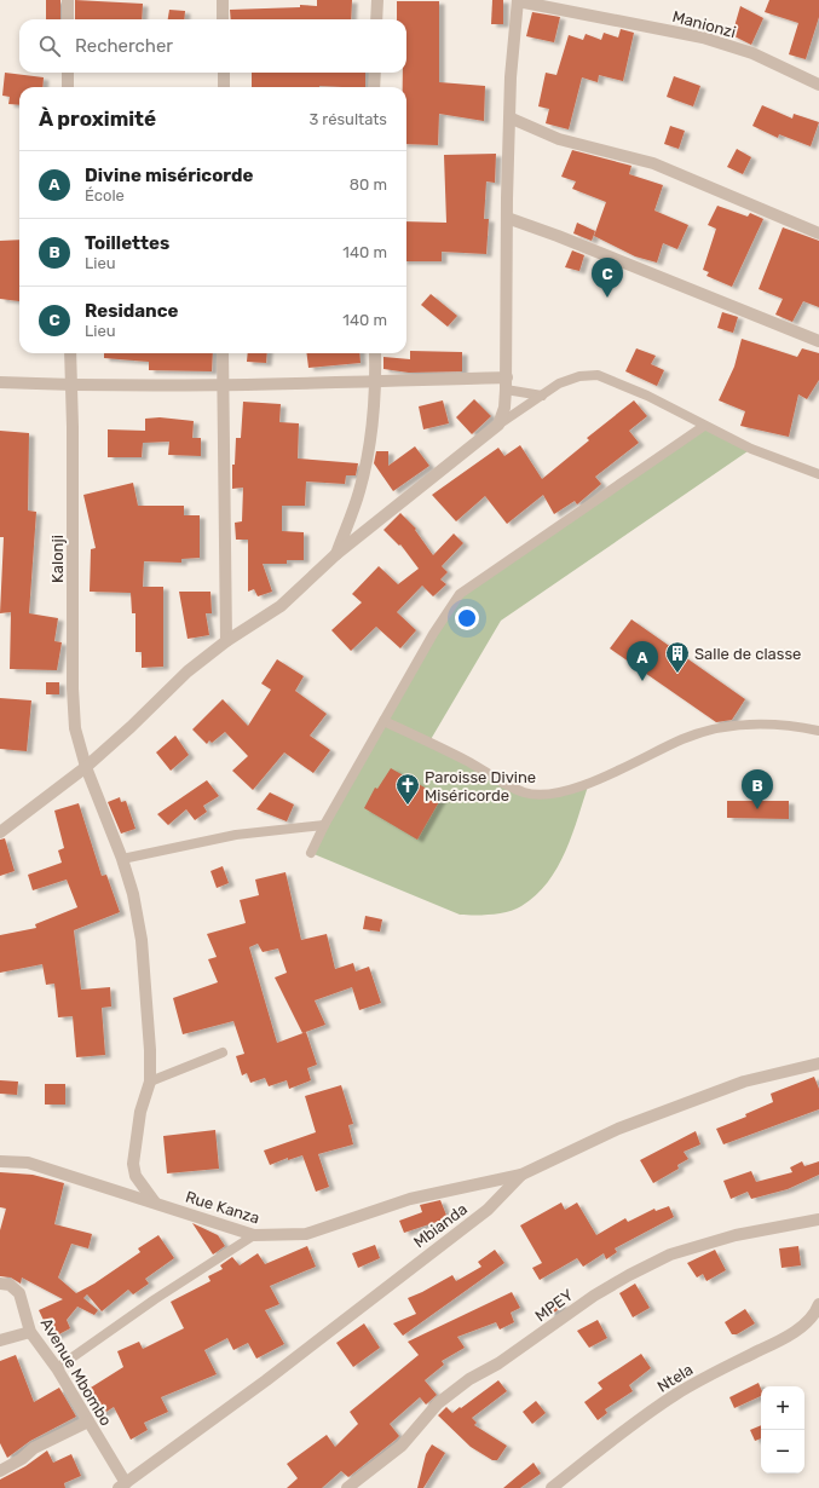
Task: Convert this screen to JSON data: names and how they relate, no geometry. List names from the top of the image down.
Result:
{
  "streets": {
    "street": [
      "Manionzi",
      "Kalonji",
      "Rue Kanza",
      "Mbianda",
      "MPEY",
      "Avenue Mbombo",
      "Ntela"
    ]
  },
  "crossings": [
    ["Kalonji", "Rue Kanza"],
    ["Rue Kanza", "Mbianda"],
    ["Mbianda", "Avenue Mbombo"]
  ],
  "places": {
    "building": ["Salle de classe"],
    "church": ["Paroisse Divine Miséricorde"]
  },
  "page": {
    "search": "Rechercher",
    "heading": ["À proximité", "3 résultats"],
    "list": [
      {
        "mark": "A",
        "name": "Divine miséricorde",
        "note": "École",
        "value": "80 m"
      },
      {
        "mark": "B",
        "name": "Toillettes",
        "note": "Lieu",
        "value": "140 m"
      },
      {
        "mark": "C",
        "name": "Residance",
        "note": "Lieu",
        "value": "140 m"
      }
    ],
    "pins": ["C", "A", "B"],
    "map_buttons": ["+", "−"]
  }
}
